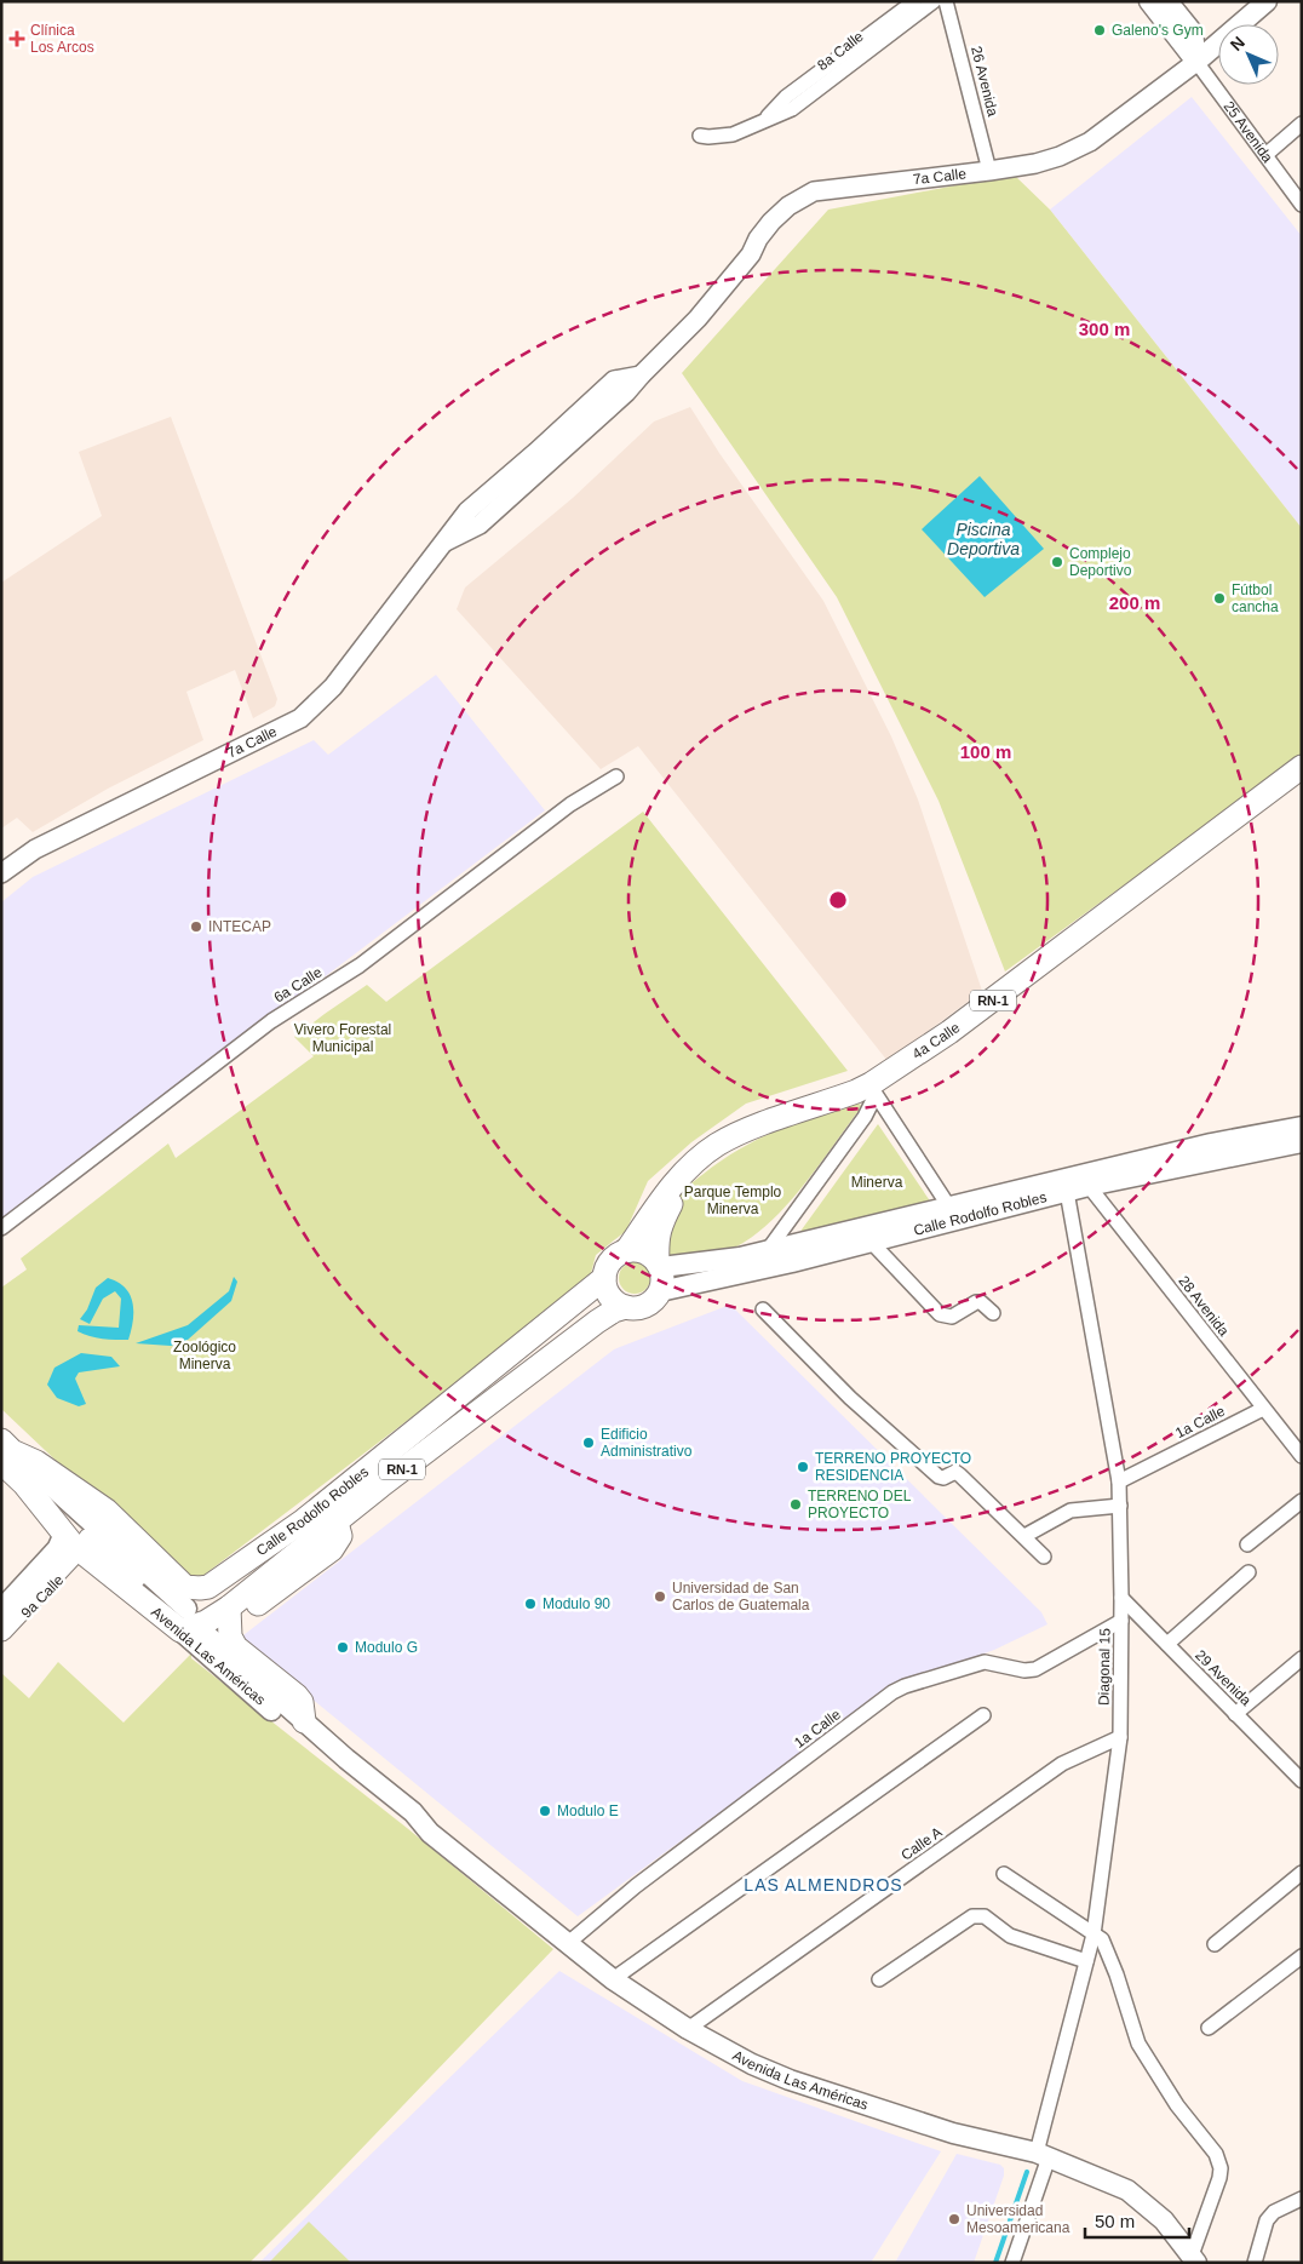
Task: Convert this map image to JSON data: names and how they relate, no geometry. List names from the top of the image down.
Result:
{
  "streets": {
    "main road": [
      "25 Avenida",
      "7a Calle",
      "RN-1",
      "4a Calle",
      "Calle Rodolfo Robles",
      "Avenida Las Américas"
    ],
    "street": [
      "8a Calle",
      "26 Avenida",
      "6a Calle",
      "28 Avenida",
      "1a Calle",
      "9a Calle",
      "Diagonal 15",
      "29 Avenida",
      "Calle A"
    ]
  },
  "crossings": [
    ["26 Avenida", "7a Calle"],
    ["25 Avenida", "7a Calle"],
    ["RN-1", "4a Calle"],
    ["RN-1", "Calle Rodolfo Robles"],
    ["4a Calle", "Calle Rodolfo Robles"],
    ["Calle Rodolfo Robles", "28 Avenida"],
    ["Calle Rodolfo Robles", "Avenida Las Américas"],
    ["Calle Rodolfo Robles", "Diagonal 15"],
    ["28 Avenida", "1a Calle"],
    ["28 Avenida", "Diagonal 15"],
    ["1a Calle", "Avenida Las Américas"],
    ["1a Calle", "Diagonal 15"],
    ["9a Calle", "Avenida Las Américas"],
    ["Avenida Las Américas", "Diagonal 15"],
    ["Avenida Las Américas", "Calle A"],
    ["Diagonal 15", "29 Avenida"],
    ["Diagonal 15", "Calle A"]
  ],
  "districts": ["LAS ALMENDROS"],
  "water": ["Piscina Deportiva"],
  "parks": [
    "Vivero Forestal Municipal",
    "Minerva",
    "Parque Templo Minerva",
    "Zoológico Minerva"
  ],
  "places": {
    "other": [
      "Galeno's Gym",
      "Complejo Deportivo",
      "Fútbol cancha",
      "INTECAP",
      "Edificio Administrativo",
      "TERRENO PROYECTO RESIDENCIA",
      "TERRENO DEL PROYECTO",
      "Universidad de San Carlos de Guatemala",
      "Modulo 90",
      "Modulo G",
      "Modulo E",
      "Universidad Mesoamericana"
    ],
    "health": ["Clínica Los Arcos"]
  },
  "scale_bar": "50 m",
  "north": "top left",
  "rings": ["300 m", "200 m", "100 m"]
}
